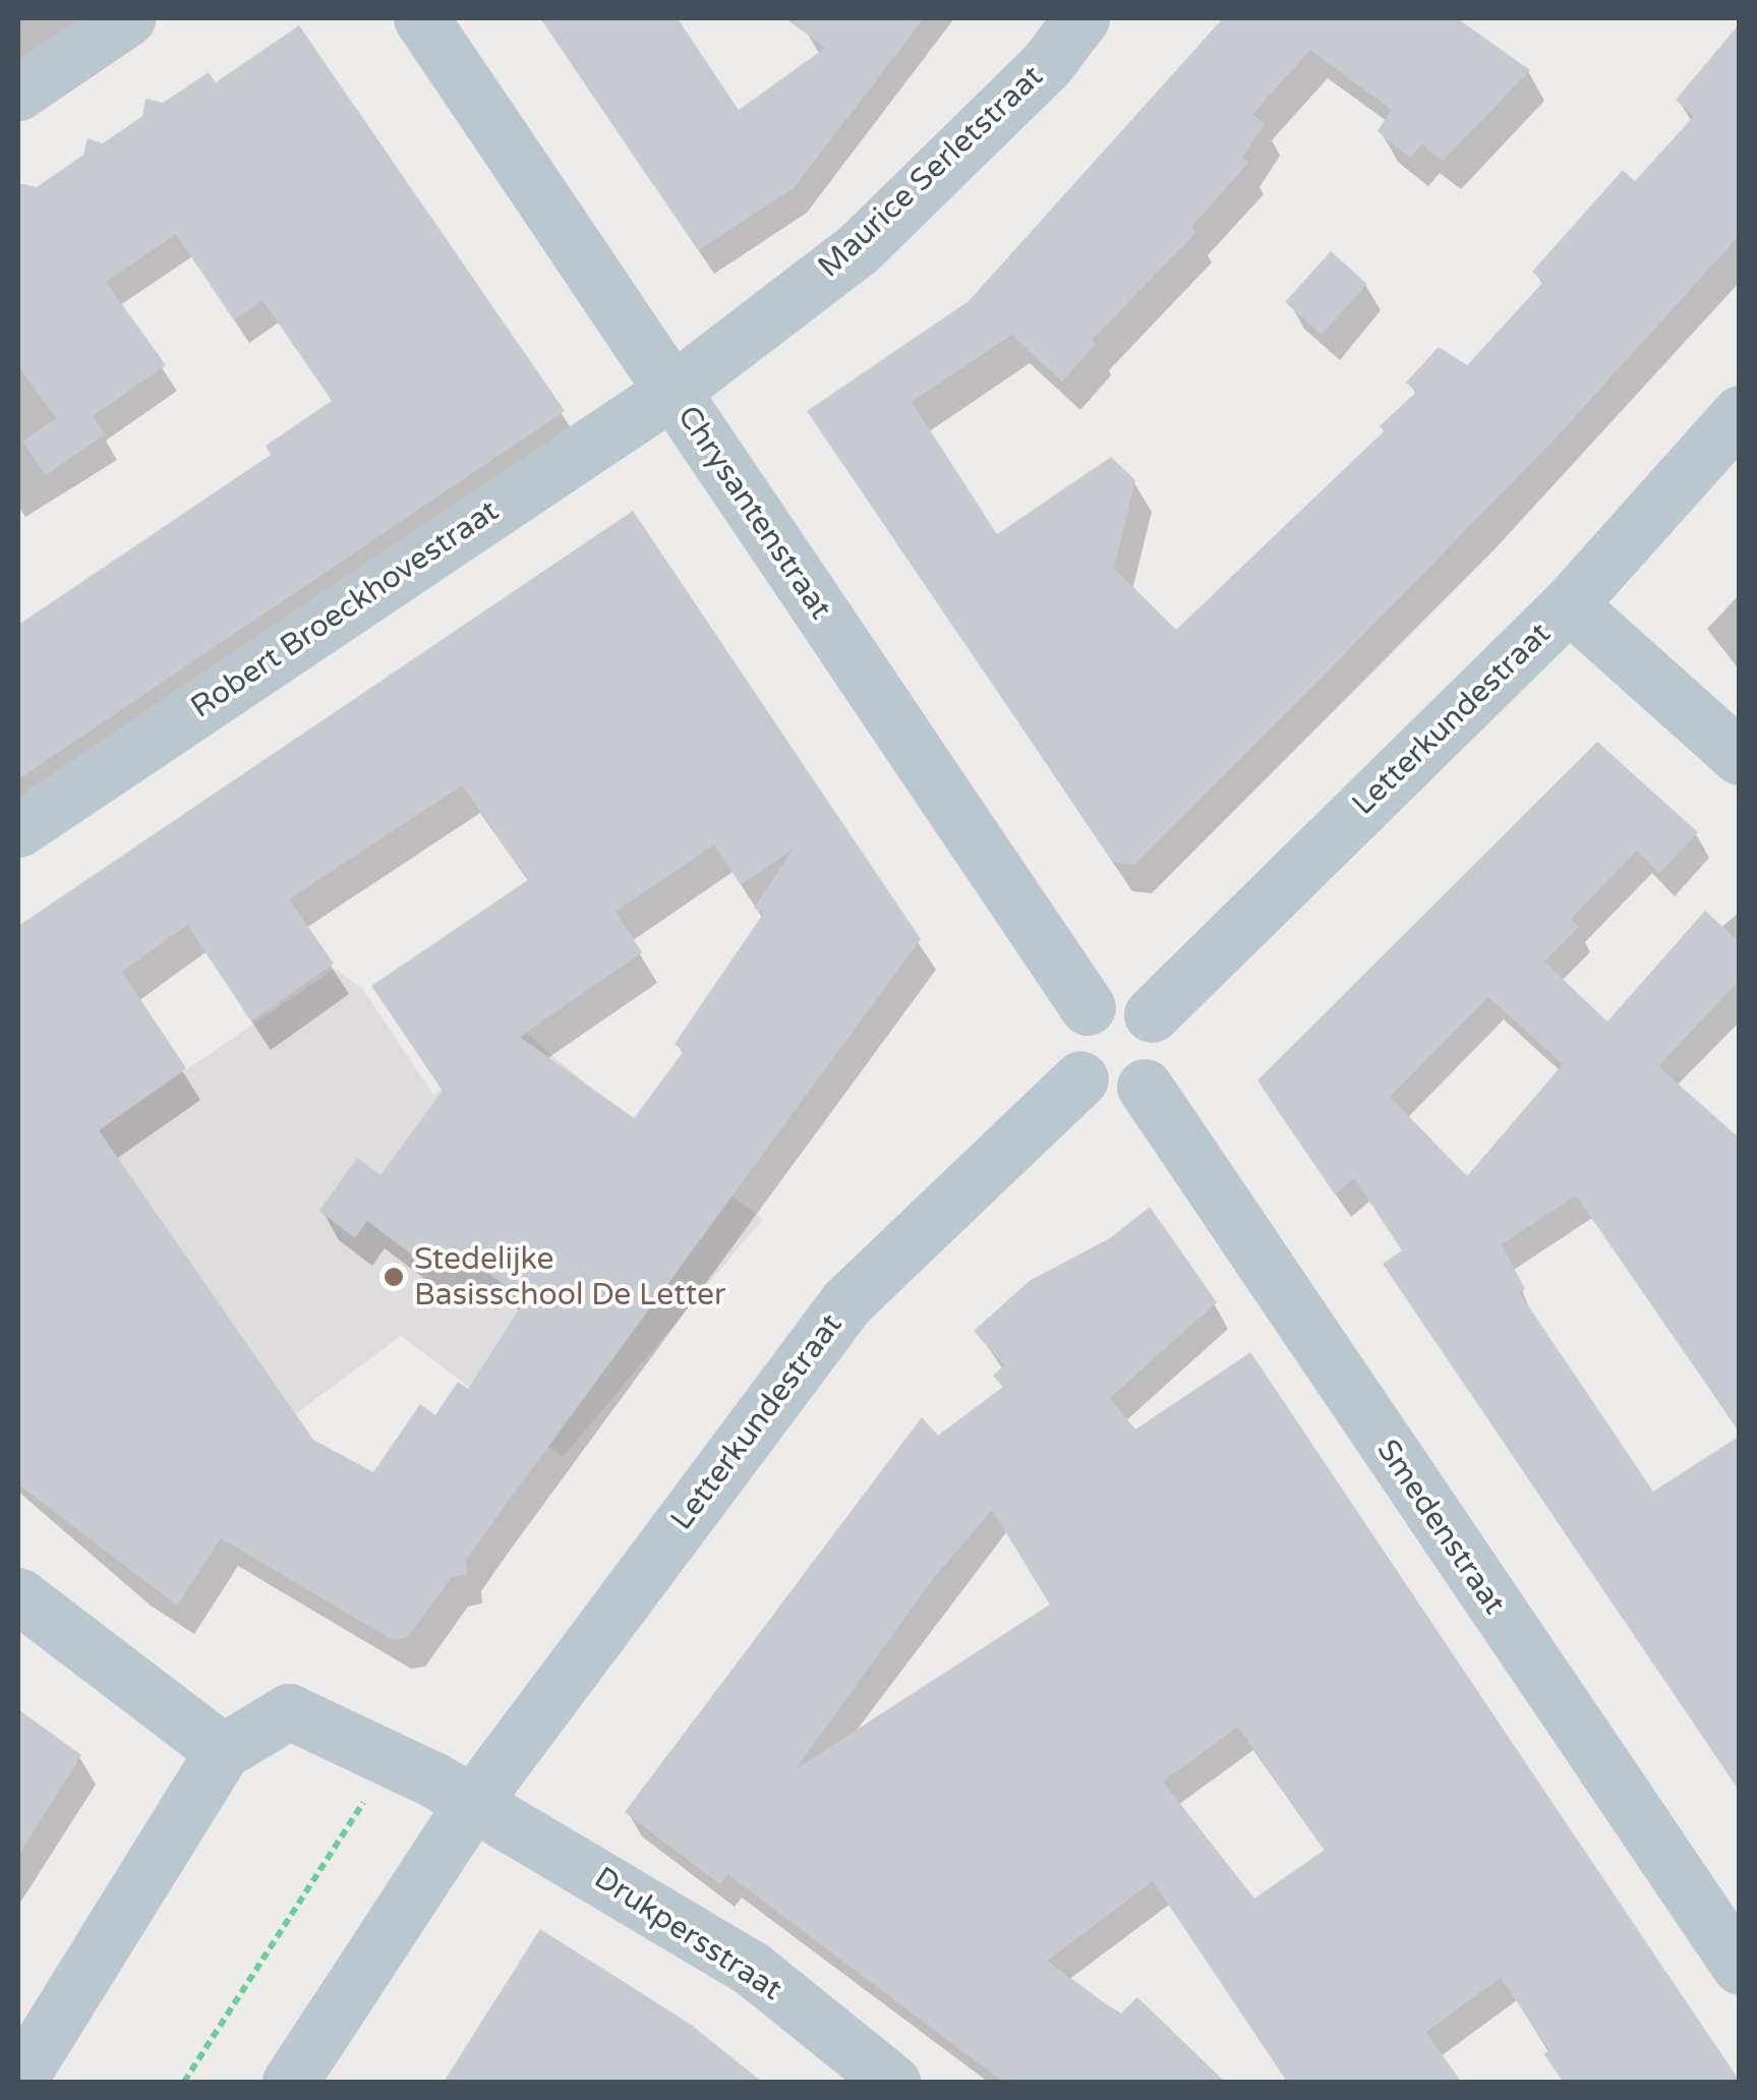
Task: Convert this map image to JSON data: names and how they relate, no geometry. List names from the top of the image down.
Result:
{
  "streets": {
    "street": [
      "Maurice Serletstraat",
      "Chrysantenstraat",
      "Robert Broeckhovestraat",
      "Letterkundestraat",
      "Smedenstraat",
      "Drukpersstraat"
    ]
  },
  "crossings": [
    ["Maurice Serletstraat", "Chrysantenstraat"],
    ["Maurice Serletstraat", "Robert Broeckhovestraat"],
    ["Chrysantenstraat", "Robert Broeckhovestraat"],
    ["Chrysantenstraat", "Letterkundestraat"],
    ["Chrysantenstraat", "Smedenstraat"],
    ["Letterkundestraat", "Smedenstraat"],
    ["Letterkundestraat", "Drukpersstraat"]
  ],
  "places": ["Stedelijke Basisschool De Letter"]
}
